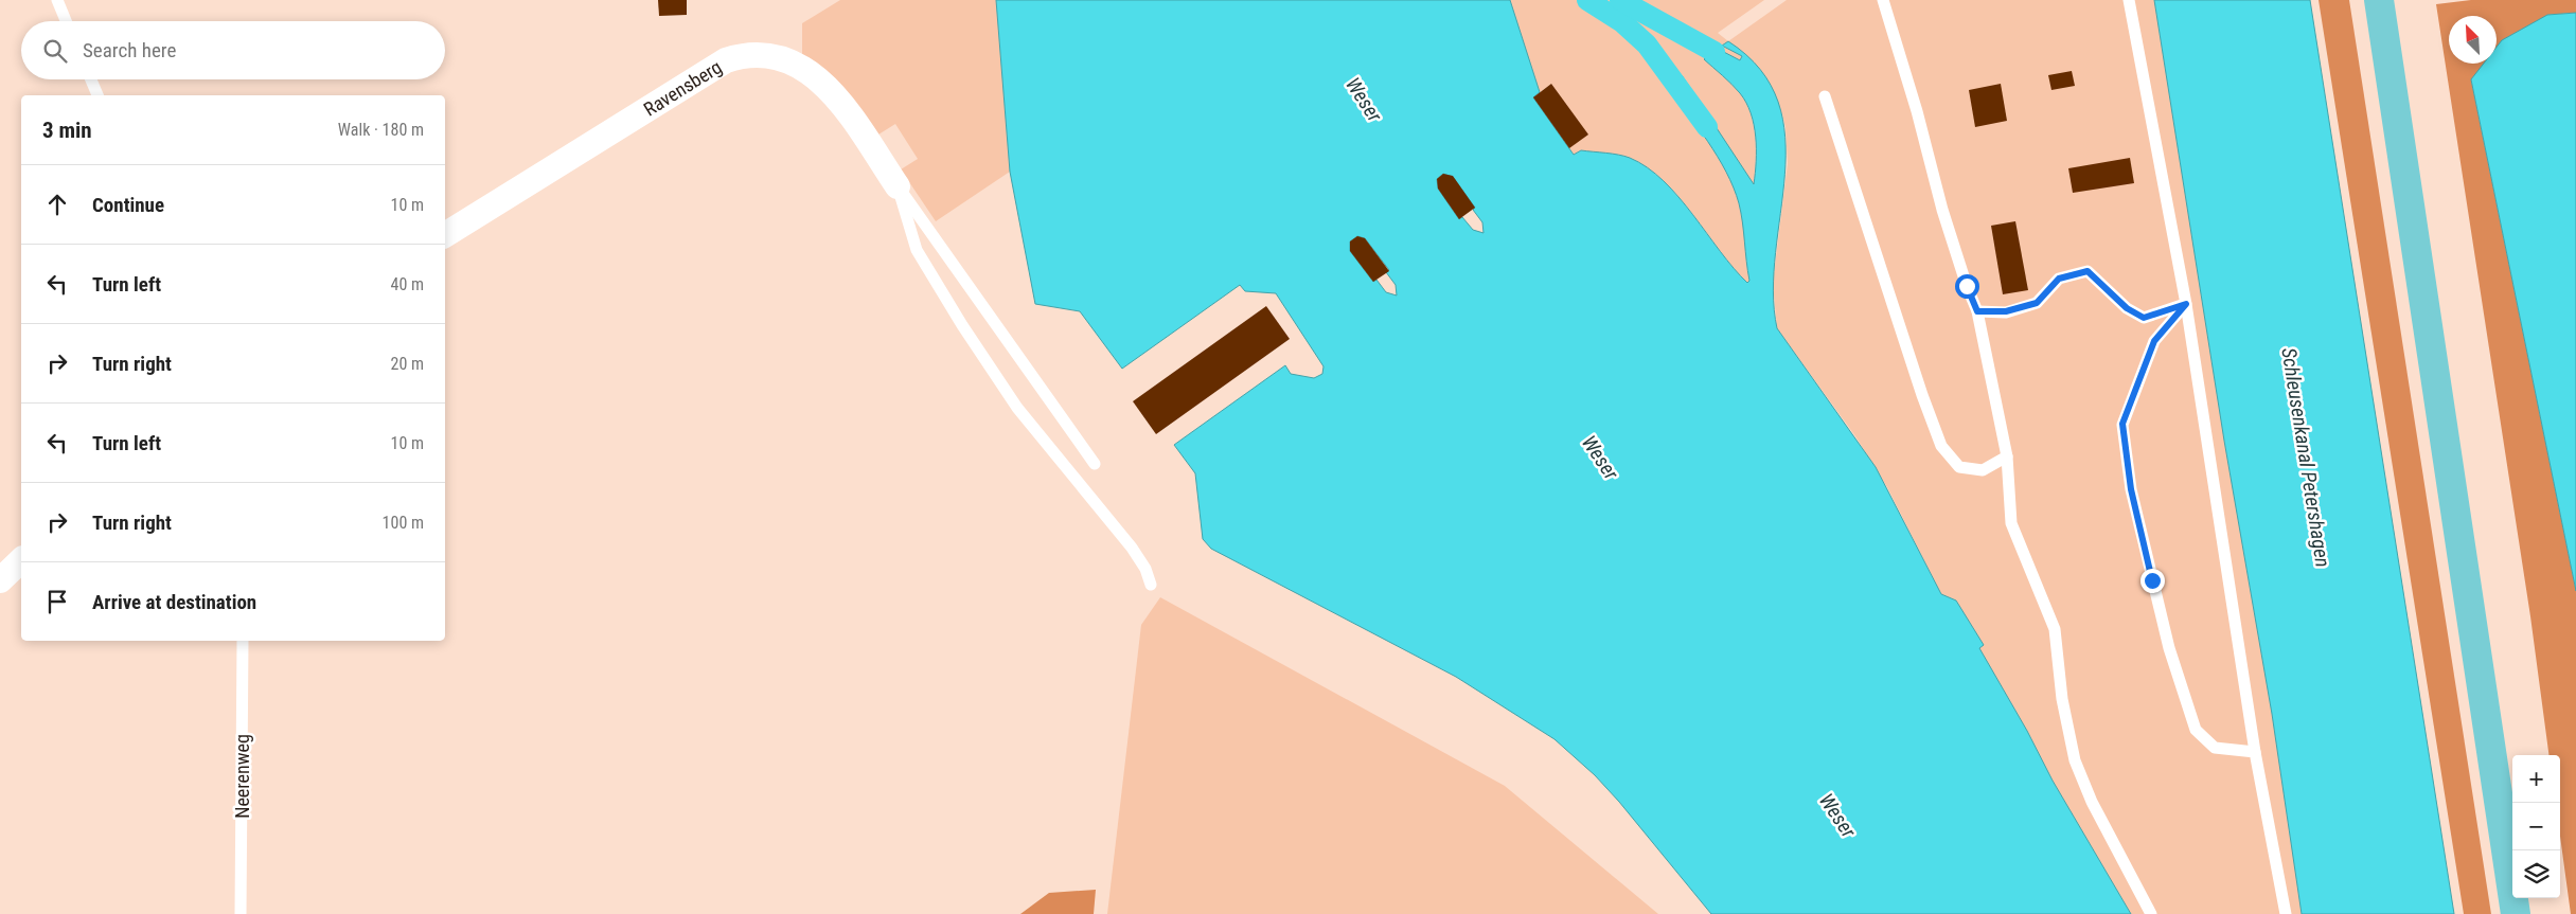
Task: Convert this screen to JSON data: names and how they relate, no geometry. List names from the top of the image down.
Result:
{
  "streets": {
    "street": ["Ravensberg"],
    "lane": ["Neerenweg"]
  },
  "water": ["Weser", "Schleusenkanal Petershagen"],
  "north": "top left",
  "page": {
    "search": "Search here",
    "heading": ["3 min", "Walk · 180 m"],
    "list": [
      ["Continue", "10 m"],
      ["Turn left", "40 m"],
      ["Turn right", "20 m"],
      ["Turn left", "10 m"],
      ["Turn right", "100 m"],
      "Arrive at destination"
    ],
    "map_buttons": ["+", "−"]
  }
}
